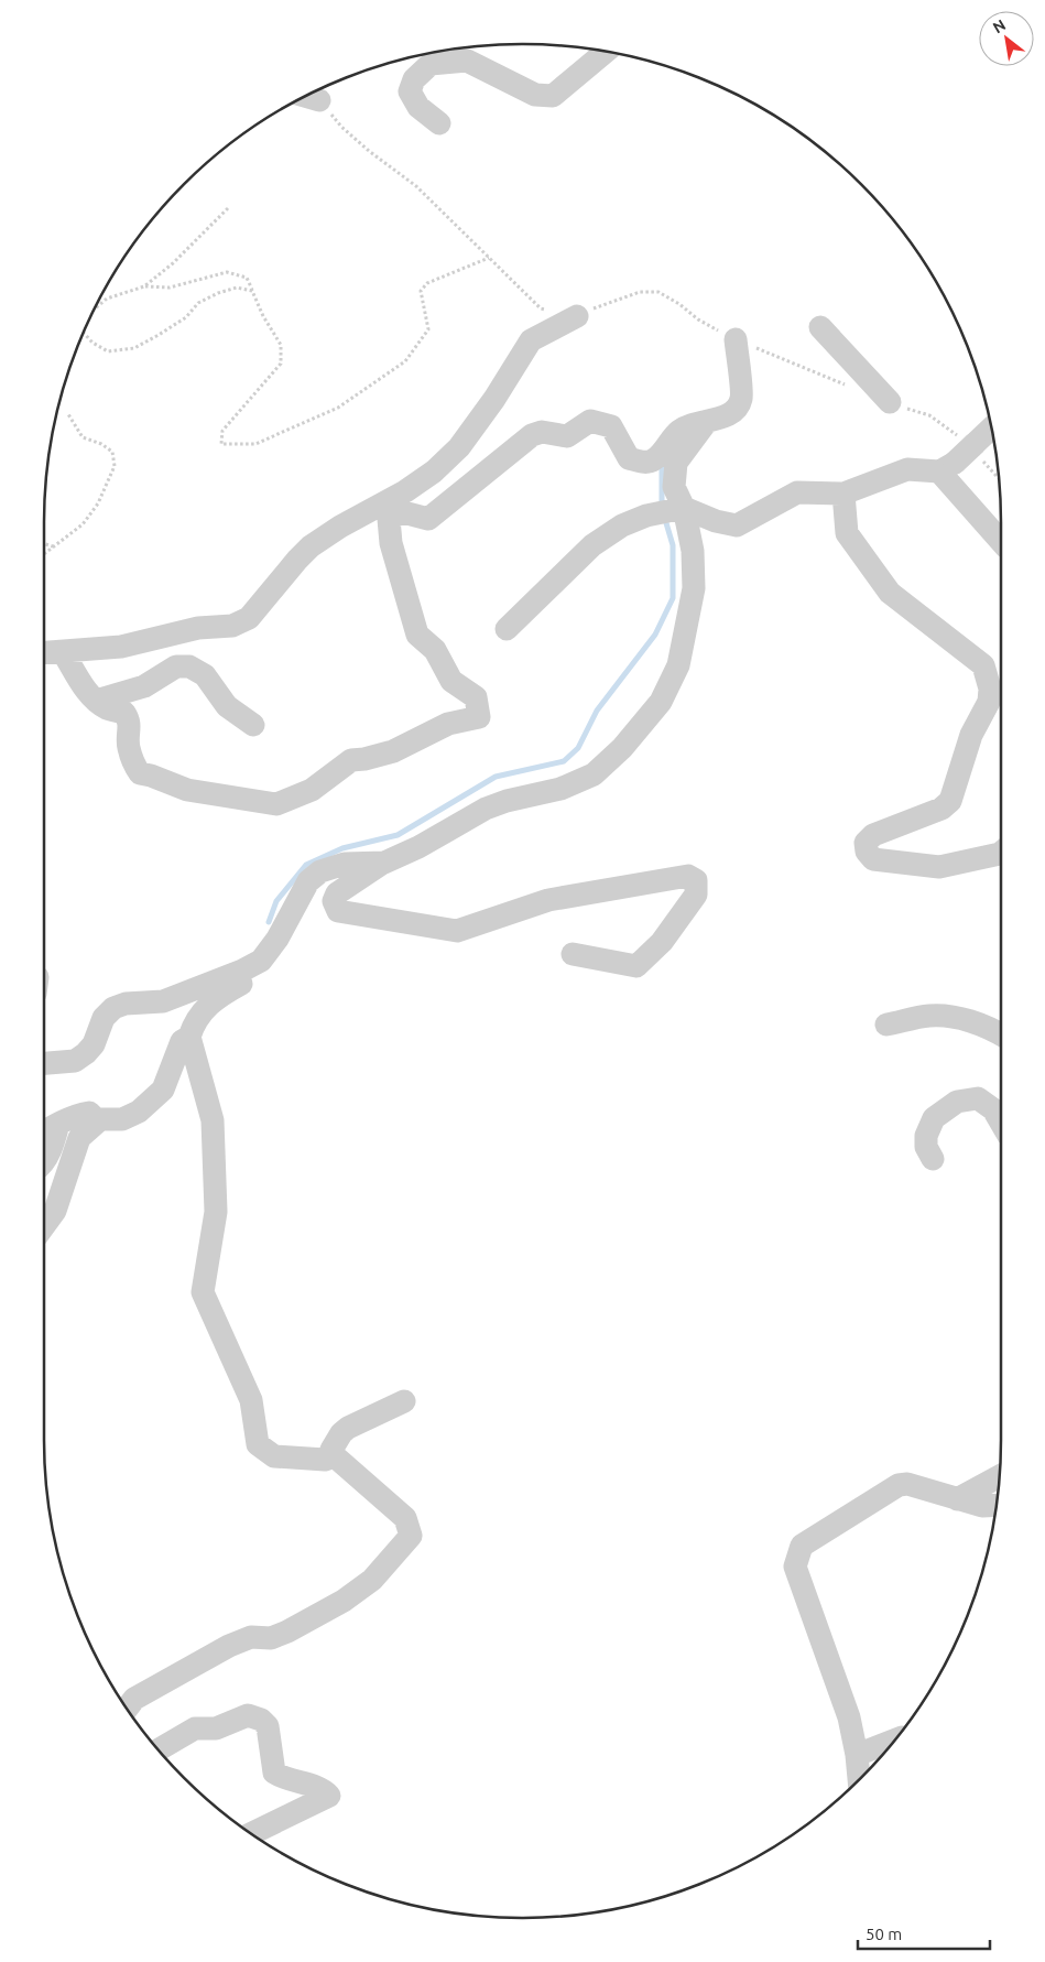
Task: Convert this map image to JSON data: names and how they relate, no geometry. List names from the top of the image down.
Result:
{
  "scale_bar": "50 m",
  "north": "top left"
}
